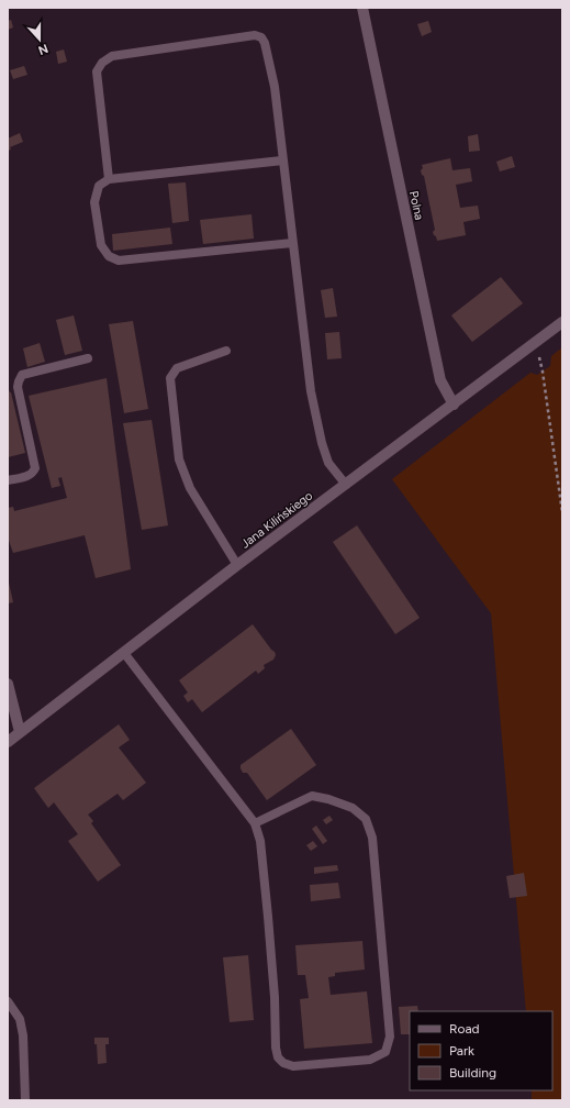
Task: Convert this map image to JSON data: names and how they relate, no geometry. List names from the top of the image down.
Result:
{
  "streets": {
    "street": ["Polna", "Jana Kilińskiego"]
  },
  "crossings": [
    ["Polna", "Jana Kilińskiego"]
  ],
  "legend": ["Road", "Park", "Building"],
  "north": "bottom"
}
